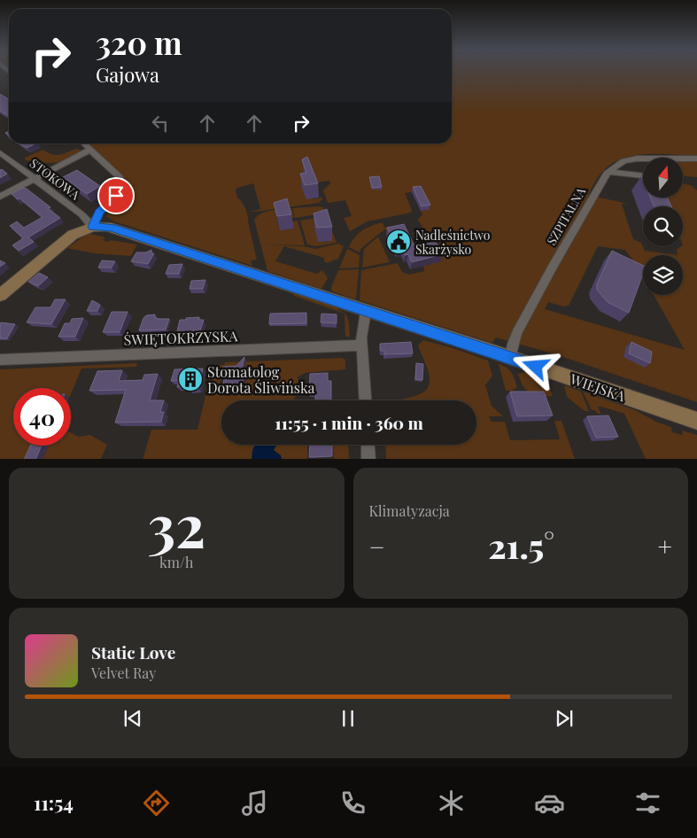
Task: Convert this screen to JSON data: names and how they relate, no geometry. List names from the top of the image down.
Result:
{
  "streets": {
    "street": [
      "STOKOWA",
      "SZPITALNA",
      "ŚWIĘTOKRZYSKA",
      "WIEJSKA"
    ]
  },
  "crossings": [
    ["STOKOWA", "WIEJSKA"],
    ["SZPITALNA", "WIEJSKA"]
  ],
  "places": {
    "public building": ["Nadleśnictwo Skarżysko"],
    "building": ["Stomatolog Dorota Śliwińska"]
  },
  "north": "top",
  "page": {
    "turn": ["320 m", "Gajowa"],
    "limit": "40",
    "trip": "11:55 · 1 min · 360 m",
    "tile": [
      ["32", "km/h"],
      "Klimatyzacja"
    ],
    "heat": ["−", "21.5°", "+"],
    "song": ["Static Love", "Velvet Ray"],
    "tabs": "11:54"
  }
}
